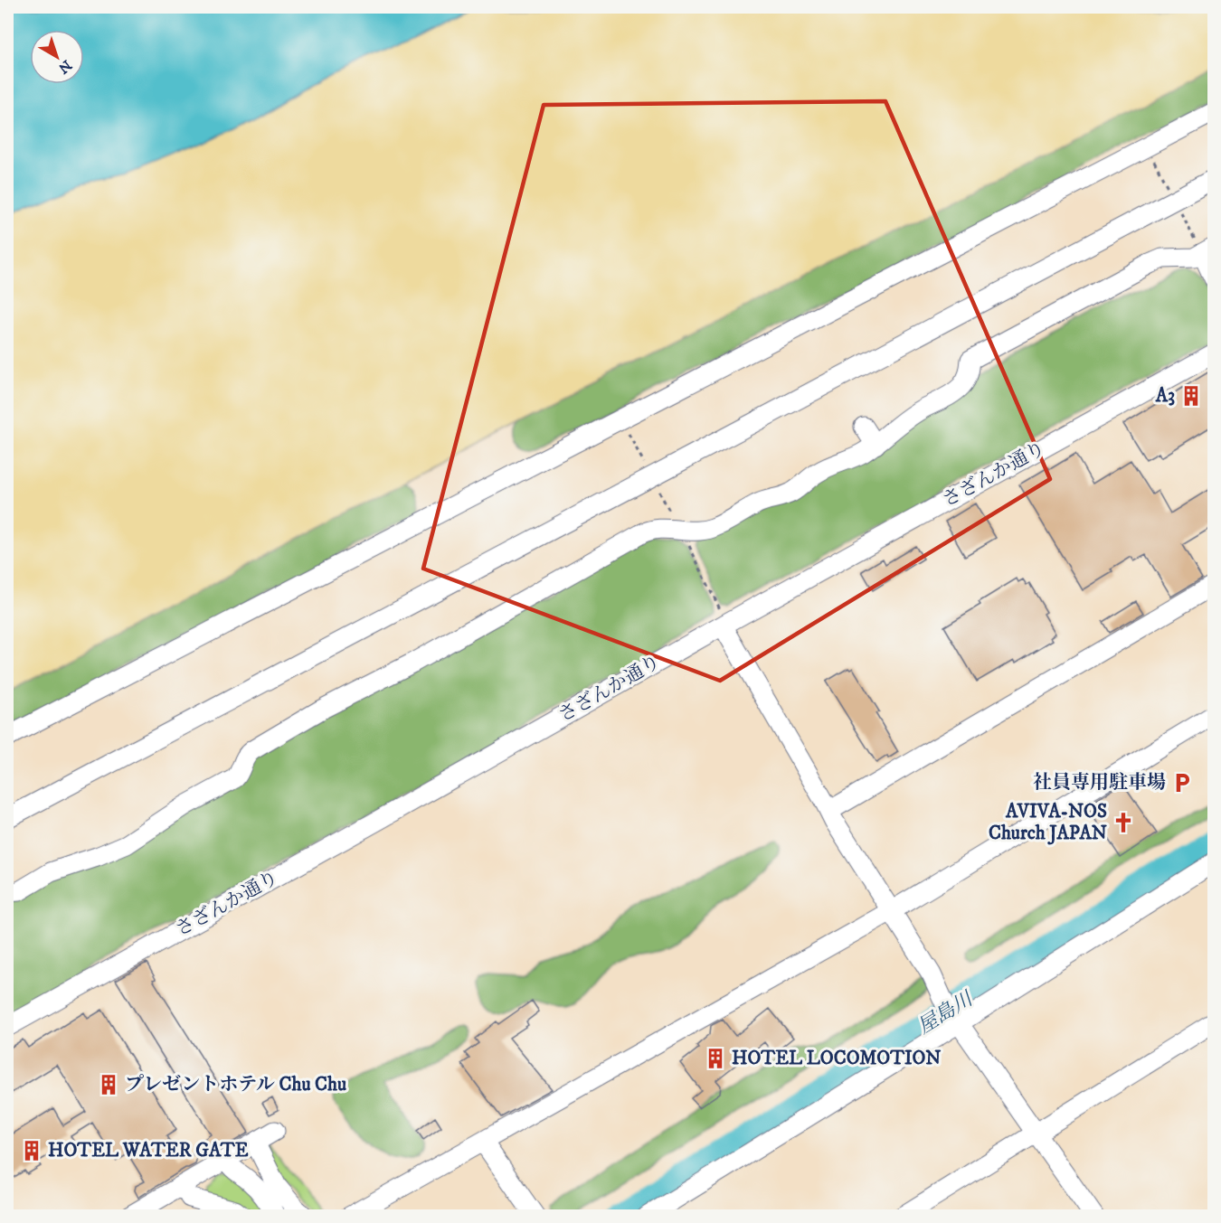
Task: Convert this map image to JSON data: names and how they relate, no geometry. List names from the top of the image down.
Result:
{
  "streets": {
    "street": ["さざんか通り"]
  },
  "water": ["屋島川"],
  "places": {
    "building": [
      "A3",
      "HOTEL LOCOMOTION",
      "プレゼントホテル Chu Chu",
      "HOTEL WATER GATE"
    ],
    "parking": ["社員専用駐車場"],
    "church": ["AVIVA-NOS Church JAPAN"]
  },
  "north": "bottom right"
}
